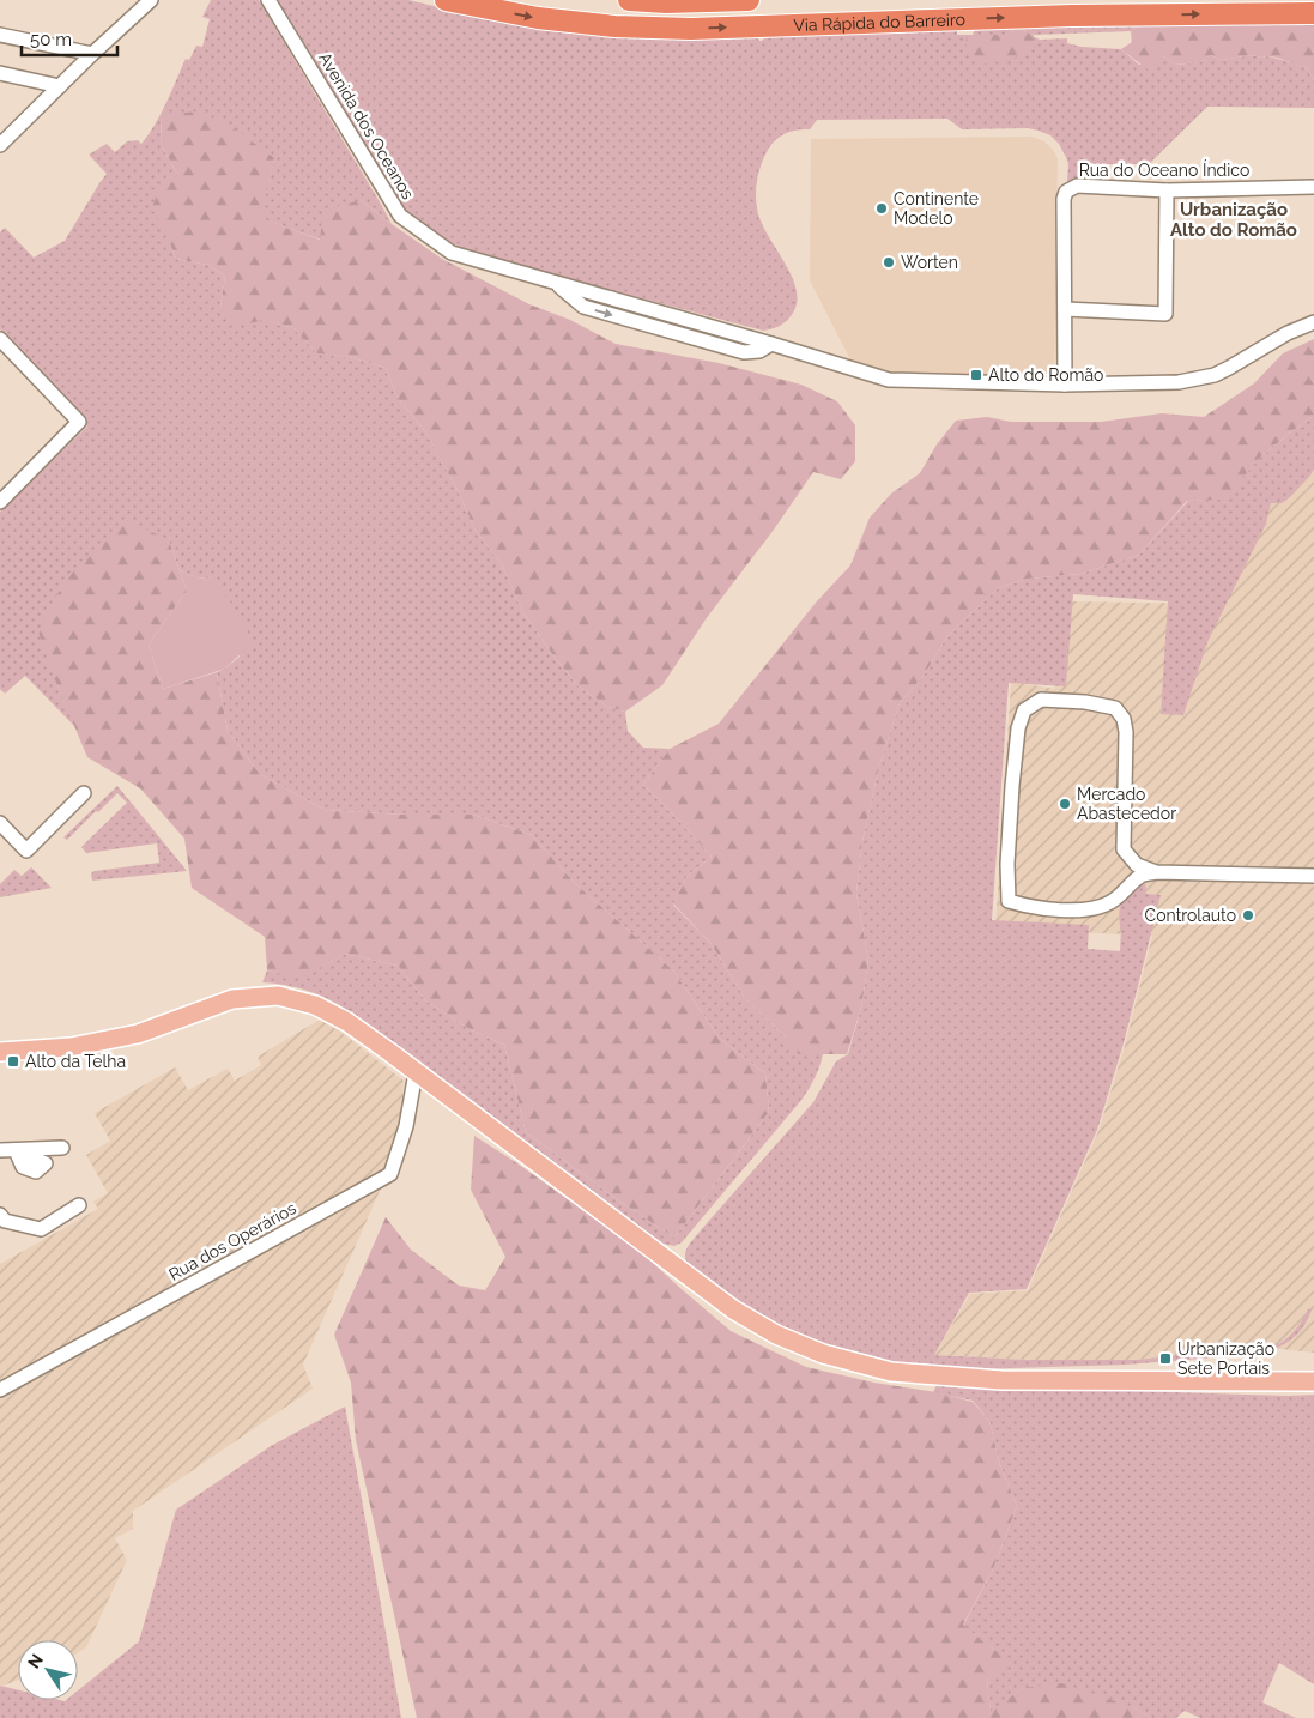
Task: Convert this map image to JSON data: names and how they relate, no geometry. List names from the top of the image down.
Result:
{
  "streets": {
    "highway": ["Via Rápida do Barreiro"],
    "street": ["Avenida dos Oceanos", "Rua do Oceano Índico", "Rua dos Operários"]
  },
  "crossings": [
    ["Avenida dos Oceanos", "Rua do Oceano Índico"]
  ],
  "one_way": ["Via Rápida do Barreiro"],
  "districts": ["Urbanização Alto do Romão"],
  "places": {
    "other": [
      "Continente Modelo",
      "Worten",
      "Mercado Abastecedor",
      "Controlauto"
    ],
    "transit": ["Alto do Romão", "Alto da Telha", "Urbanização Sete Portais"]
  },
  "scale_bar": "50 m",
  "north": "top left"
}
